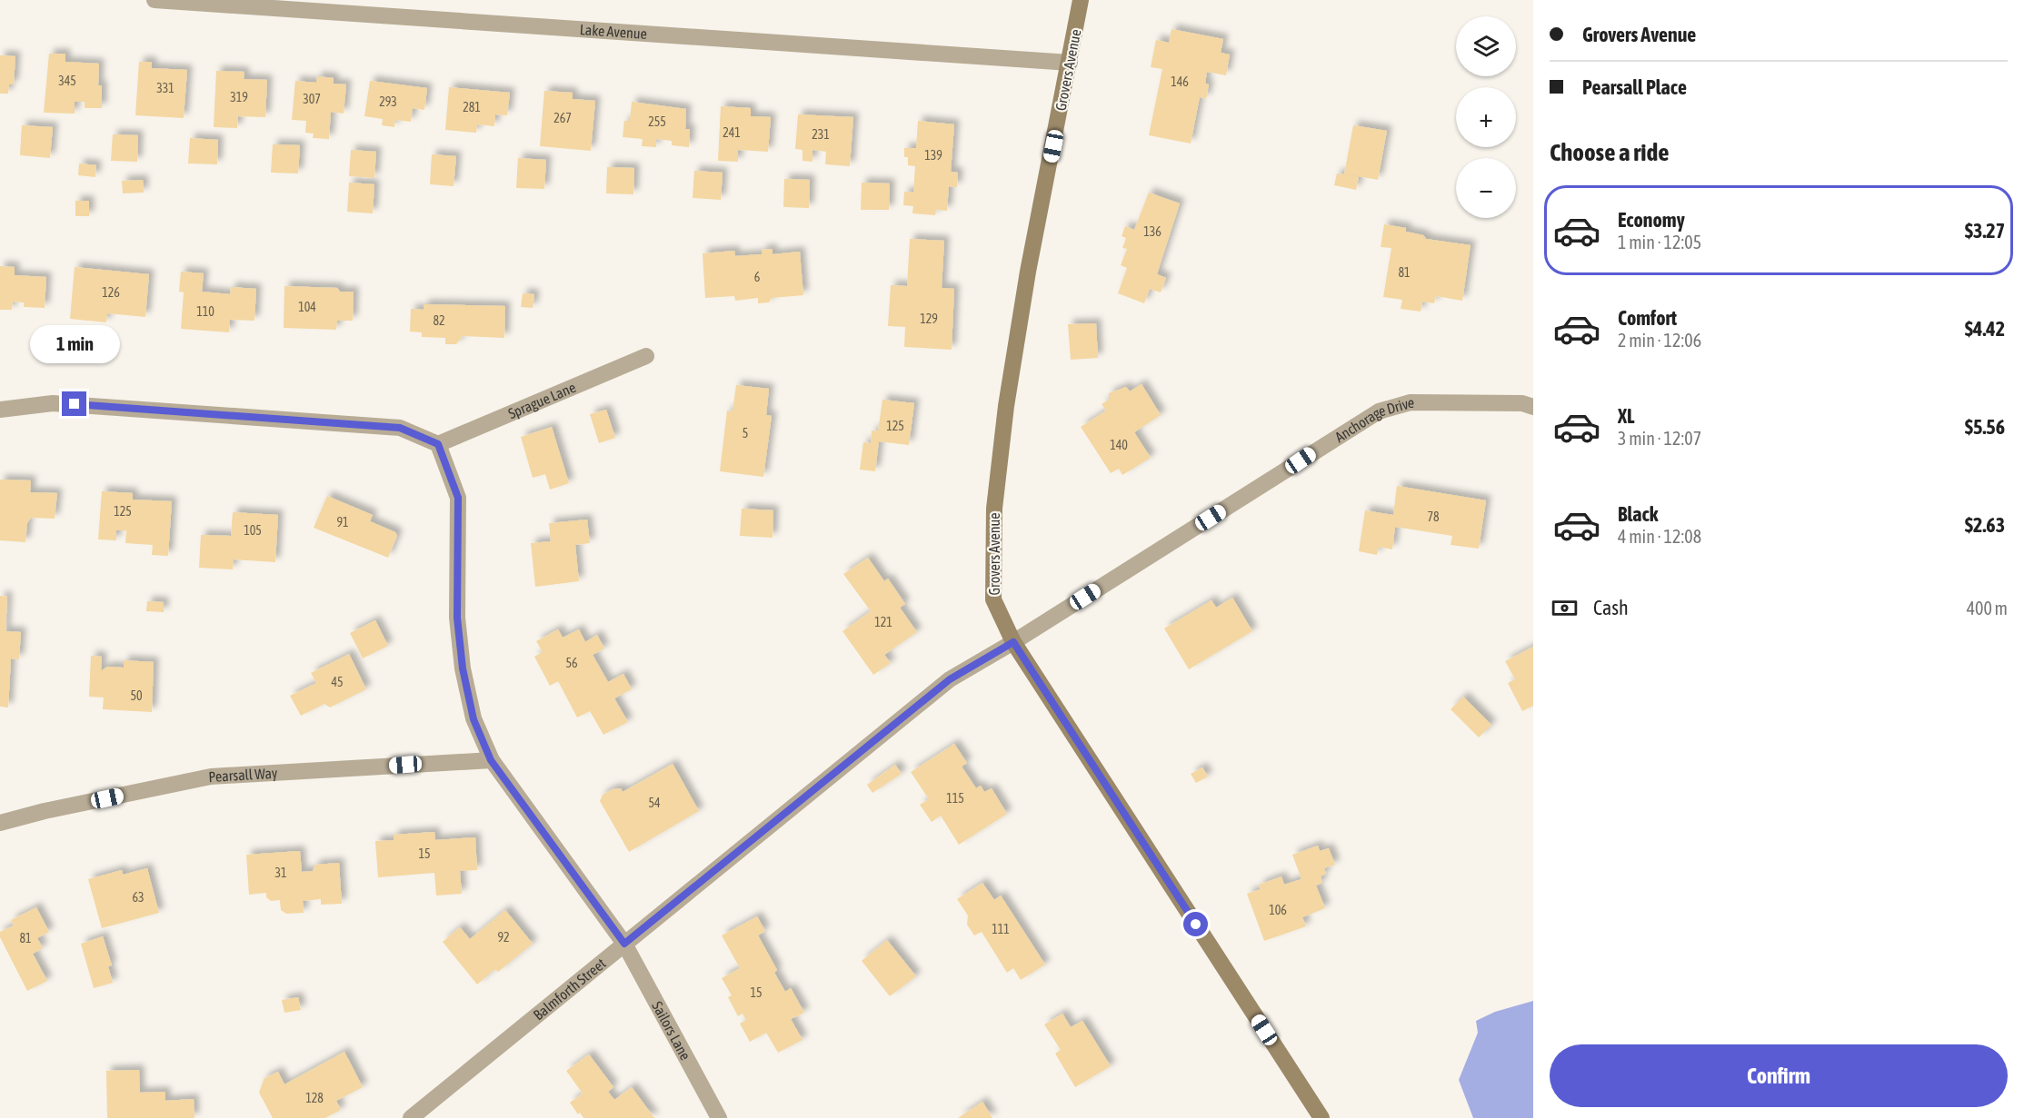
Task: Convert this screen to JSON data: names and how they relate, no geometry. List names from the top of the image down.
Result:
{
  "streets": {
    "street": [
      "Lake Avenue",
      "Grovers Avenue",
      "Sprague Lane",
      "Anchorage Drive",
      "Pearsall Way",
      "Balmforth Street",
      "Sailors Lane"
    ]
  },
  "crossings": [
    ["Lake Avenue", "Grovers Avenue"],
    ["Grovers Avenue", "Anchorage Drive"],
    ["Grovers Avenue", "Balmforth Street"],
    ["Sprague Lane", "Sailors Lane"],
    ["Anchorage Drive", "Balmforth Street"],
    ["Pearsall Way", "Sailors Lane"],
    ["Balmforth Street", "Sailors Lane"]
  ],
  "house_numbers": [
    "345",
    "146",
    "331",
    "319",
    "307",
    "293",
    "281",
    "267",
    "255",
    "241",
    "231",
    "139",
    "136",
    "81",
    "6",
    "126",
    "104",
    "110",
    "129",
    "82",
    "125",
    "5",
    "140",
    "125",
    "78",
    "91",
    "105",
    "121",
    "56",
    "45",
    "50",
    "115",
    "54",
    "15",
    "31",
    "63",
    "106",
    "111",
    "92",
    "81",
    "15",
    "128"
  ],
  "page": {
    "banner": ["Grovers Avenue", "Pearsall Place"],
    "map_buttons": ["+", "−"],
    "heading": "Choose a ride",
    "list": [
      {
        "name": "Economy",
        "note": "1 min · 12:05",
        "value": "$3.27"
      },
      {
        "name": "Comfort",
        "note": "2 min · 12:06",
        "value": "$4.42"
      },
      {
        "name": "XL",
        "note": "3 min · 12:07",
        "value": "$5.56"
      },
      {
        "name": "Black",
        "note": "4 min · 12:08",
        "value": "$2.63"
      }
    ],
    "bubble": "1 min",
    "pay": ["Cash", "400 m"],
    "buttons": "Confirm"
  }
}
